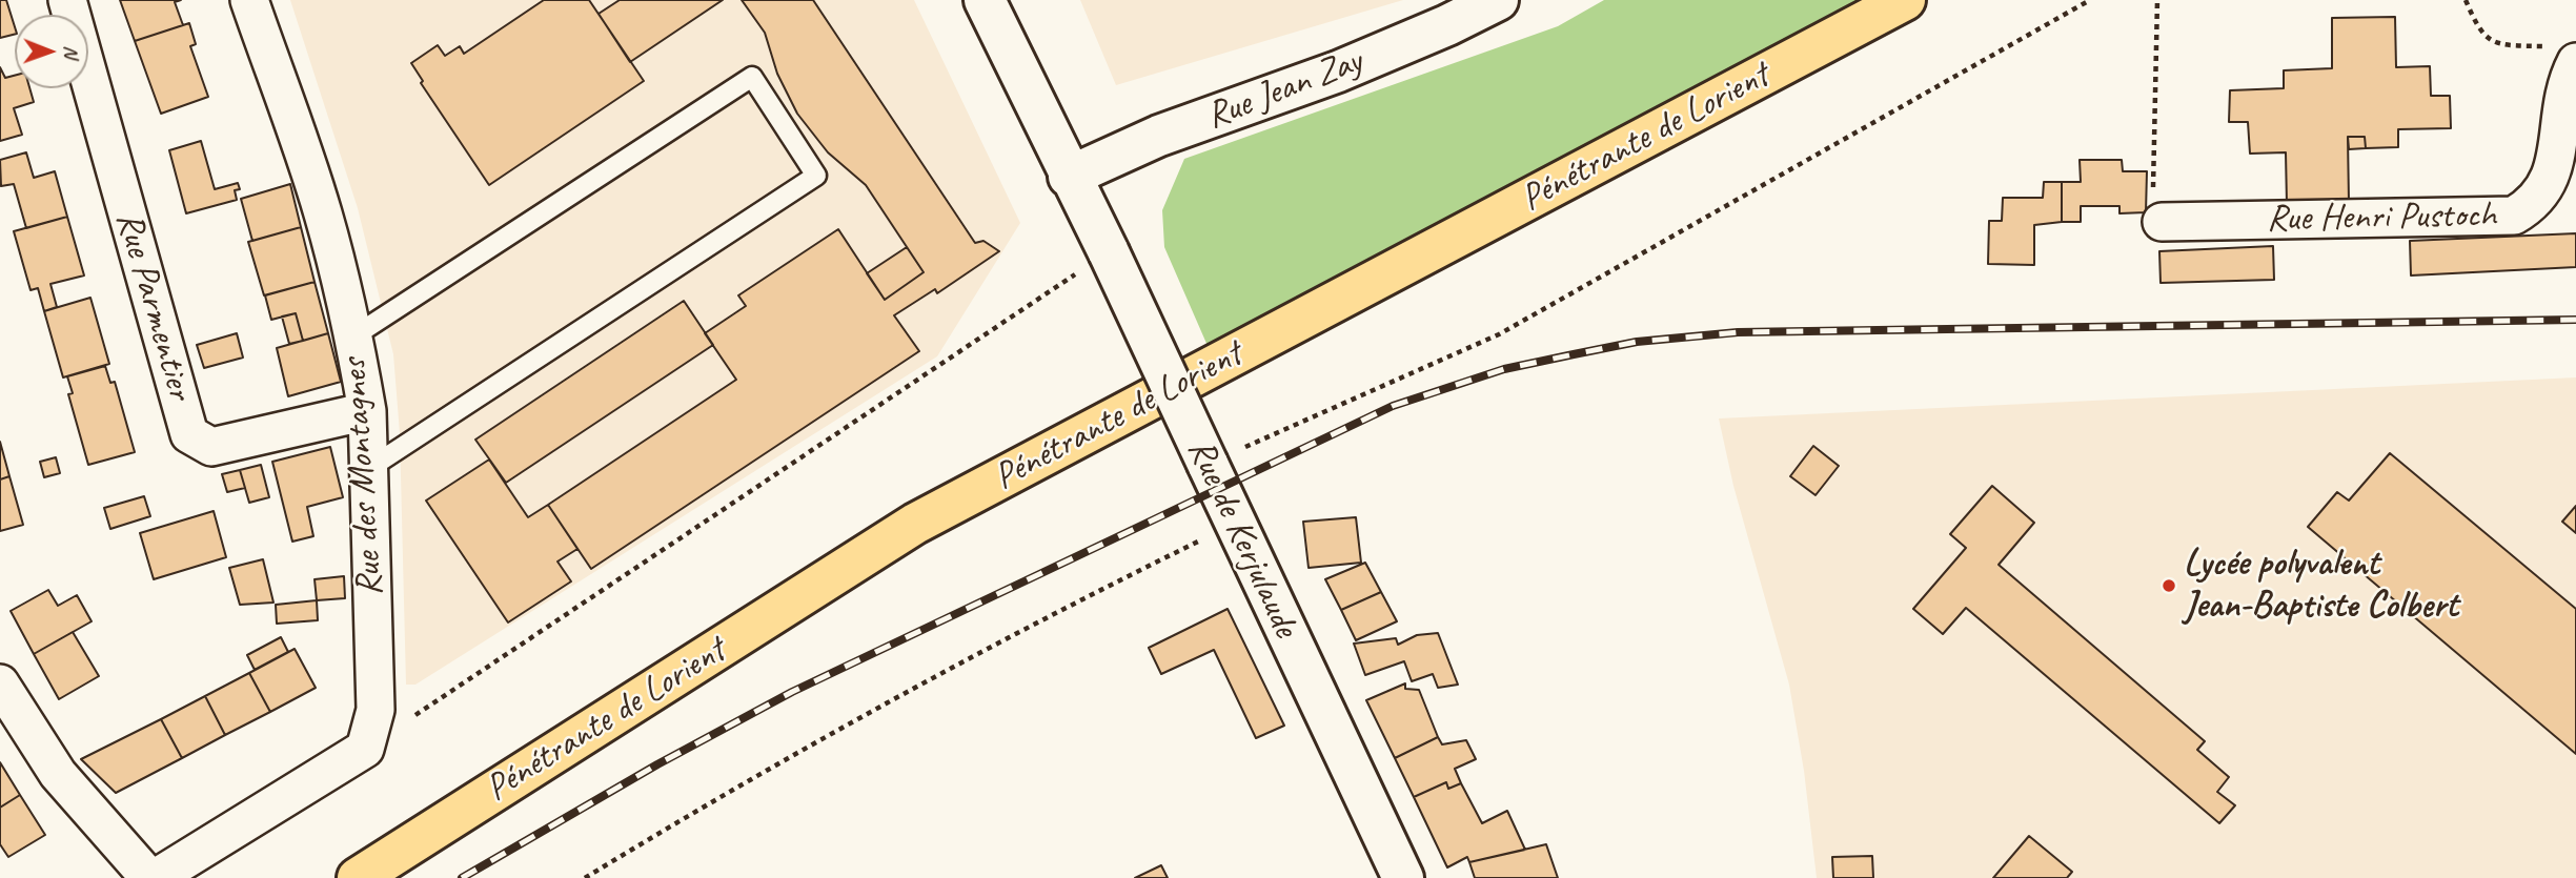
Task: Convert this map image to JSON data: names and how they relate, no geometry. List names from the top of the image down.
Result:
{
  "streets": {
    "main road": ["Pénétrante de Lorient"],
    "street": [
      "Rue Jean Zay",
      "Rue Henri Pustoch",
      "Rue Parmentier",
      "Rue des Montagnes",
      "Rue de Kerjulaude"
    ]
  },
  "crossings": [
    ["Rue Jean Zay", "Rue de Kerjulaude"],
    ["Rue Parmentier", "Rue des Montagnes"]
  ],
  "places": ["Lycée polyvalent Jean-Baptiste Colbert"],
  "north": "right"
}
